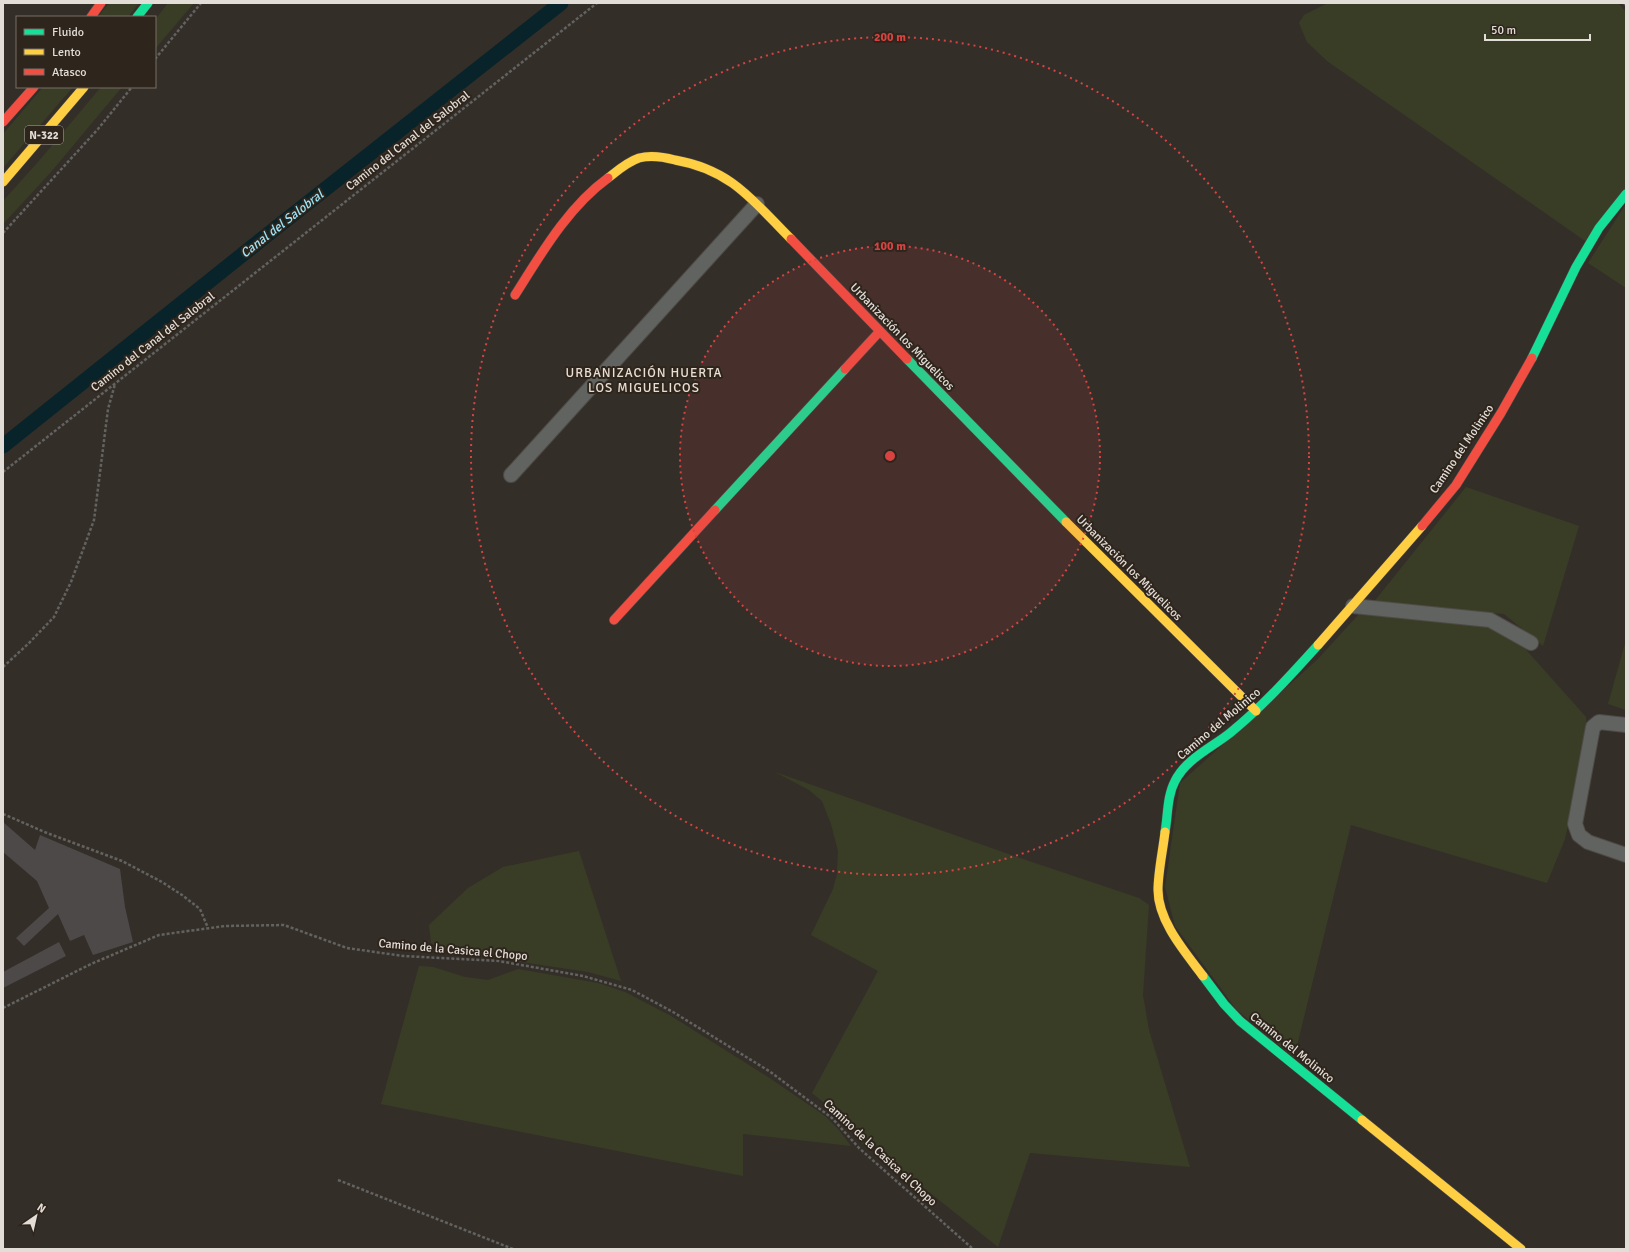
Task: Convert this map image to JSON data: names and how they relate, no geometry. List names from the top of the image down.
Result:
{
  "streets": {
    "main road": ["N-322", "Urbanización los Miguelicos", "Camino del Molinico"],
    "path": ["Camino del Canal del Salobral", "Camino de la Casica el Chopo"]
  },
  "crossings": [
    ["Urbanización los Miguelicos", "Camino del Molinico"]
  ],
  "districts": ["URBANIZACIÓN HUERTA LOS MIGUELICOS"],
  "water": ["Canal del Salobral"],
  "legend": ["Fluido", "Lento", "Atasco"],
  "scale_bar": "50 m",
  "north": "top right",
  "rings": ["200 m", "100 m"]
}
